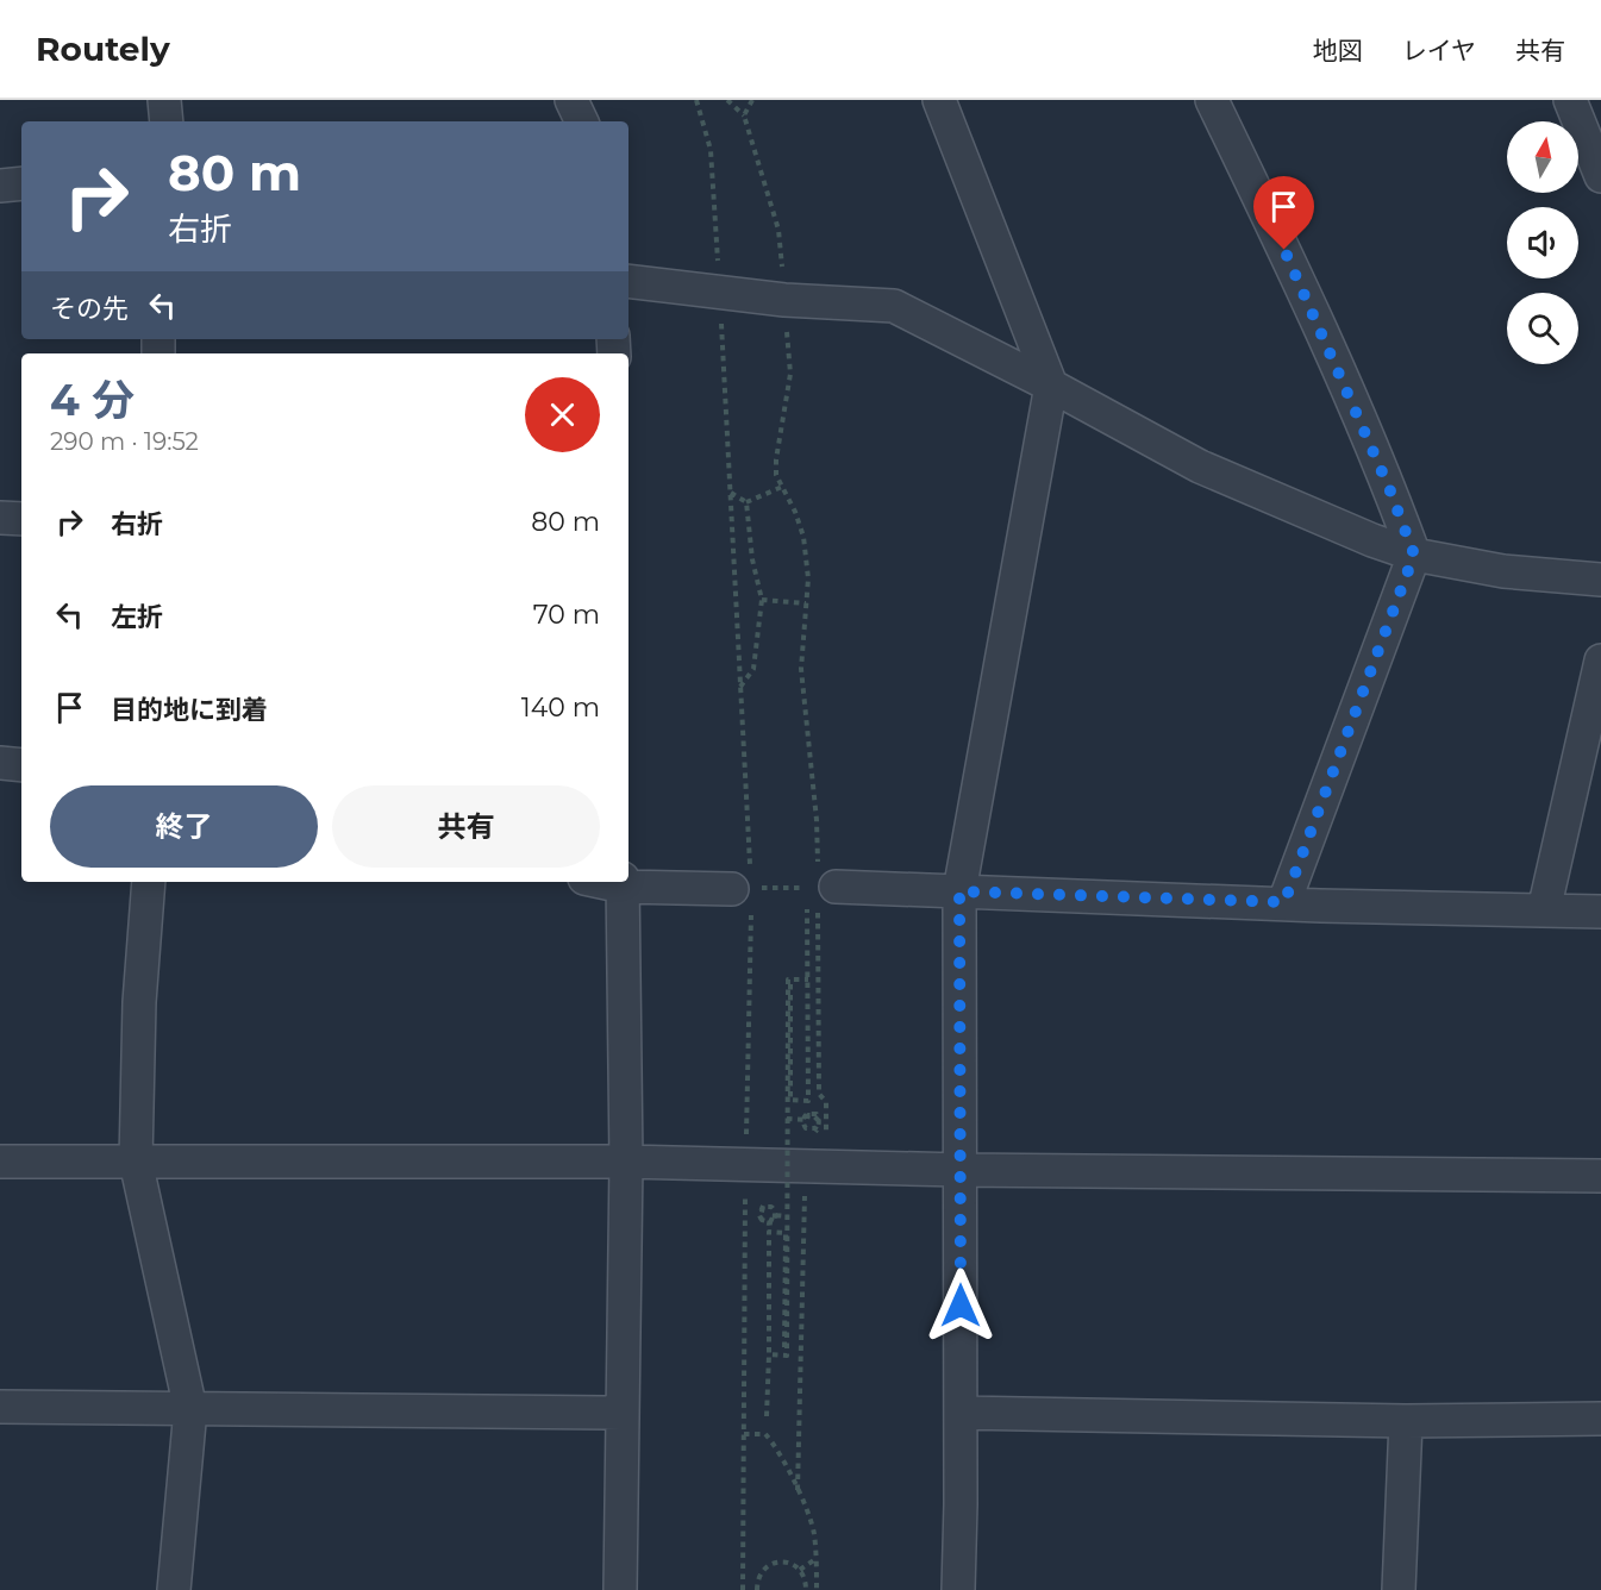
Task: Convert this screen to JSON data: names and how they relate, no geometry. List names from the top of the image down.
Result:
{
  "north": "top",
  "page": {
    "header": "Routely",
    "nav": ["地図", "レイヤ", "共有"],
    "turn": ["80 m", "右折"],
    "then": "その先",
    "heading": ["4 分", "290 m · 19:52"],
    "list": [
      {
        "name": "右折",
        "value": "80 m"
      },
      {
        "name": "左折",
        "value": "70 m"
      },
      {
        "name": "目的地に到着",
        "value": "140 m"
      }
    ],
    "buttons": ["終了", "共有"]
  }
}
